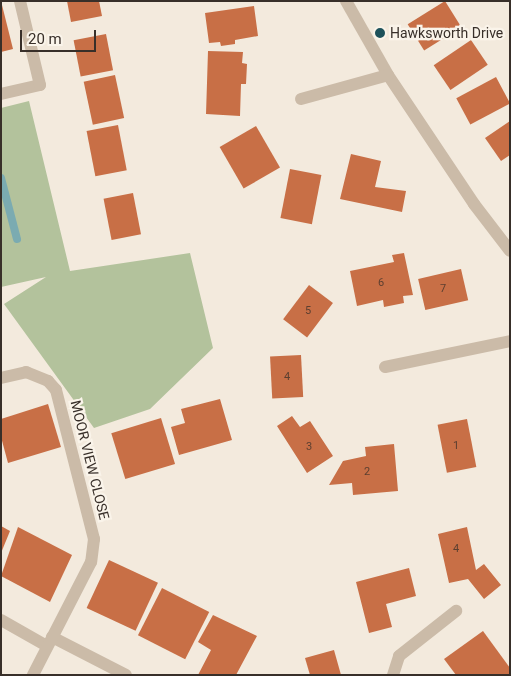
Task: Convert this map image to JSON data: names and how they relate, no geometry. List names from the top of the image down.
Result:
{
  "streets": {
    "street": ["MOOR VIEW CLOSE"]
  },
  "places": ["Hawksworth Drive"],
  "house_numbers": [
    "6",
    "7",
    "5",
    "4",
    "1",
    "3",
    "2",
    "4"
  ],
  "scale_bar": "20 m"
}
